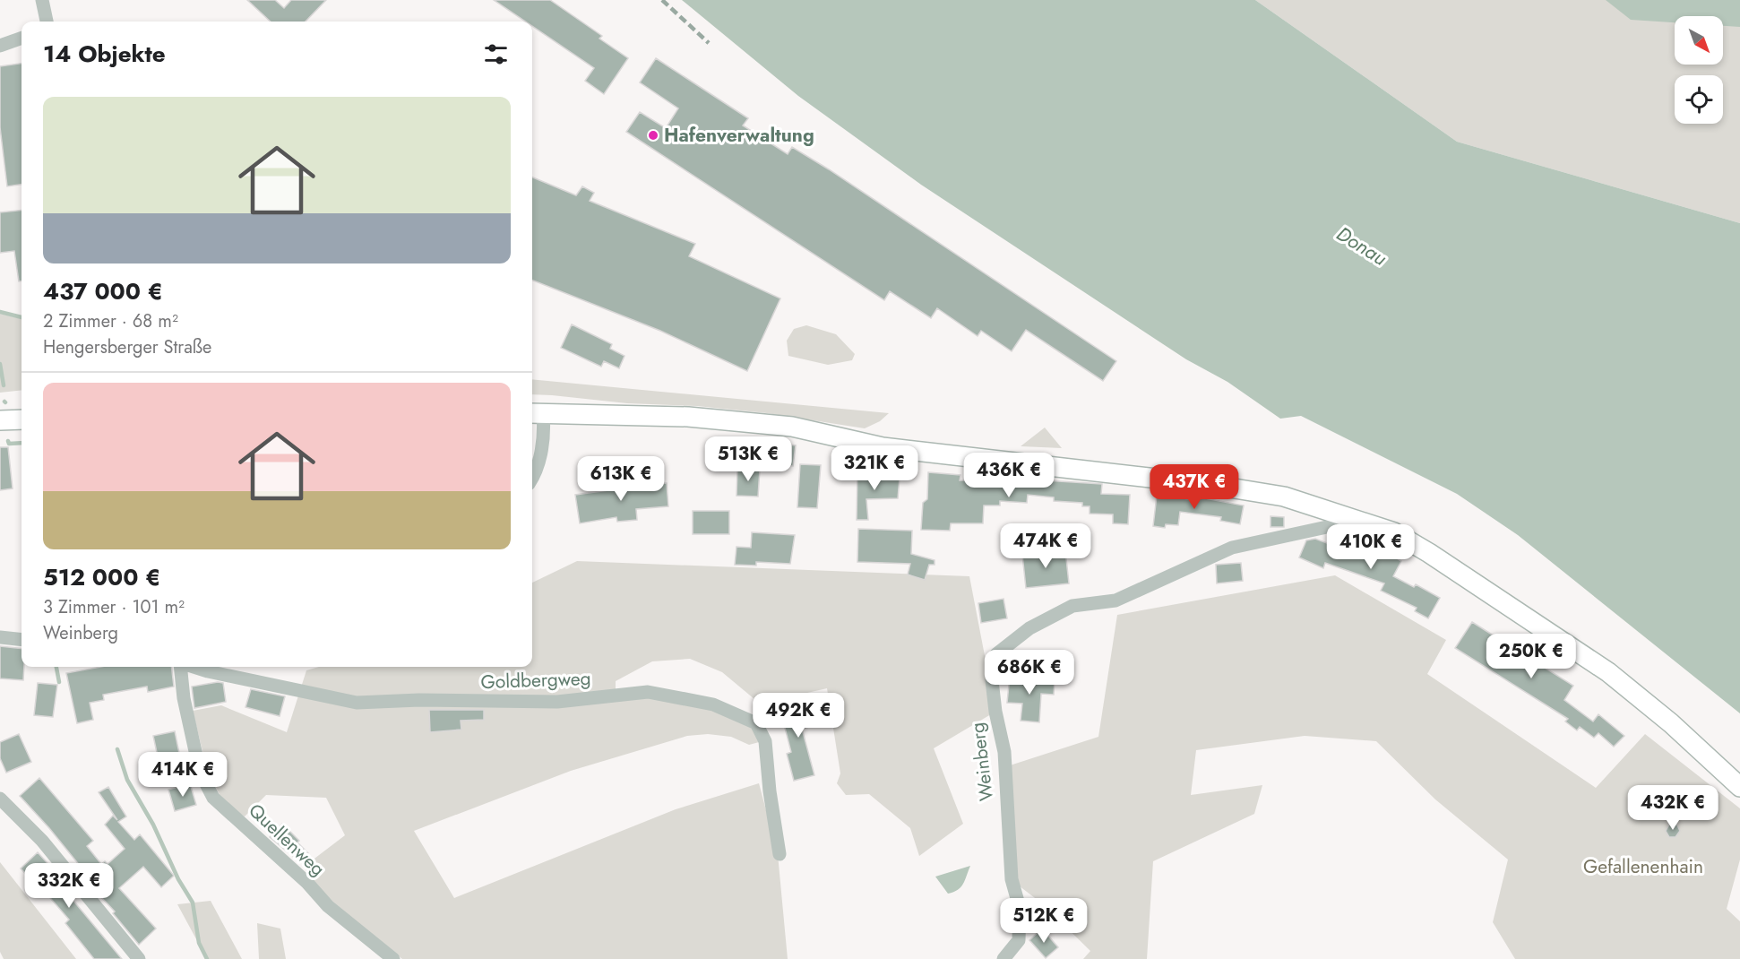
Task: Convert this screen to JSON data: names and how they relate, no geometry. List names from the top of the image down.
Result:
{
  "streets": {
    "street": ["Goldbergweg", "Weinberg", "Quellenweg"]
  },
  "water": ["Donau"],
  "parks": ["Gefallenenhain"],
  "places": ["Hafenverwaltung"],
  "north": "bottom right",
  "page": {
    "heading": "14 Objekte",
    "list": [
      {
        "name": "437 000 €",
        "note": "2 Zimmer · 68 m² · Hengersberger Straße"
      },
      {
        "name": "512 000 €",
        "note": "3 Zimmer · 101 m² · Weinberg"
      }
    ],
    "price": [
      "513K €",
      "321K €",
      "436K €",
      "613K €",
      "437K €",
      "474K €",
      "410K €",
      "250K €",
      "686K €",
      "492K €",
      "414K €",
      "432K €",
      "332K €",
      "512K €"
    ]
  }
}
